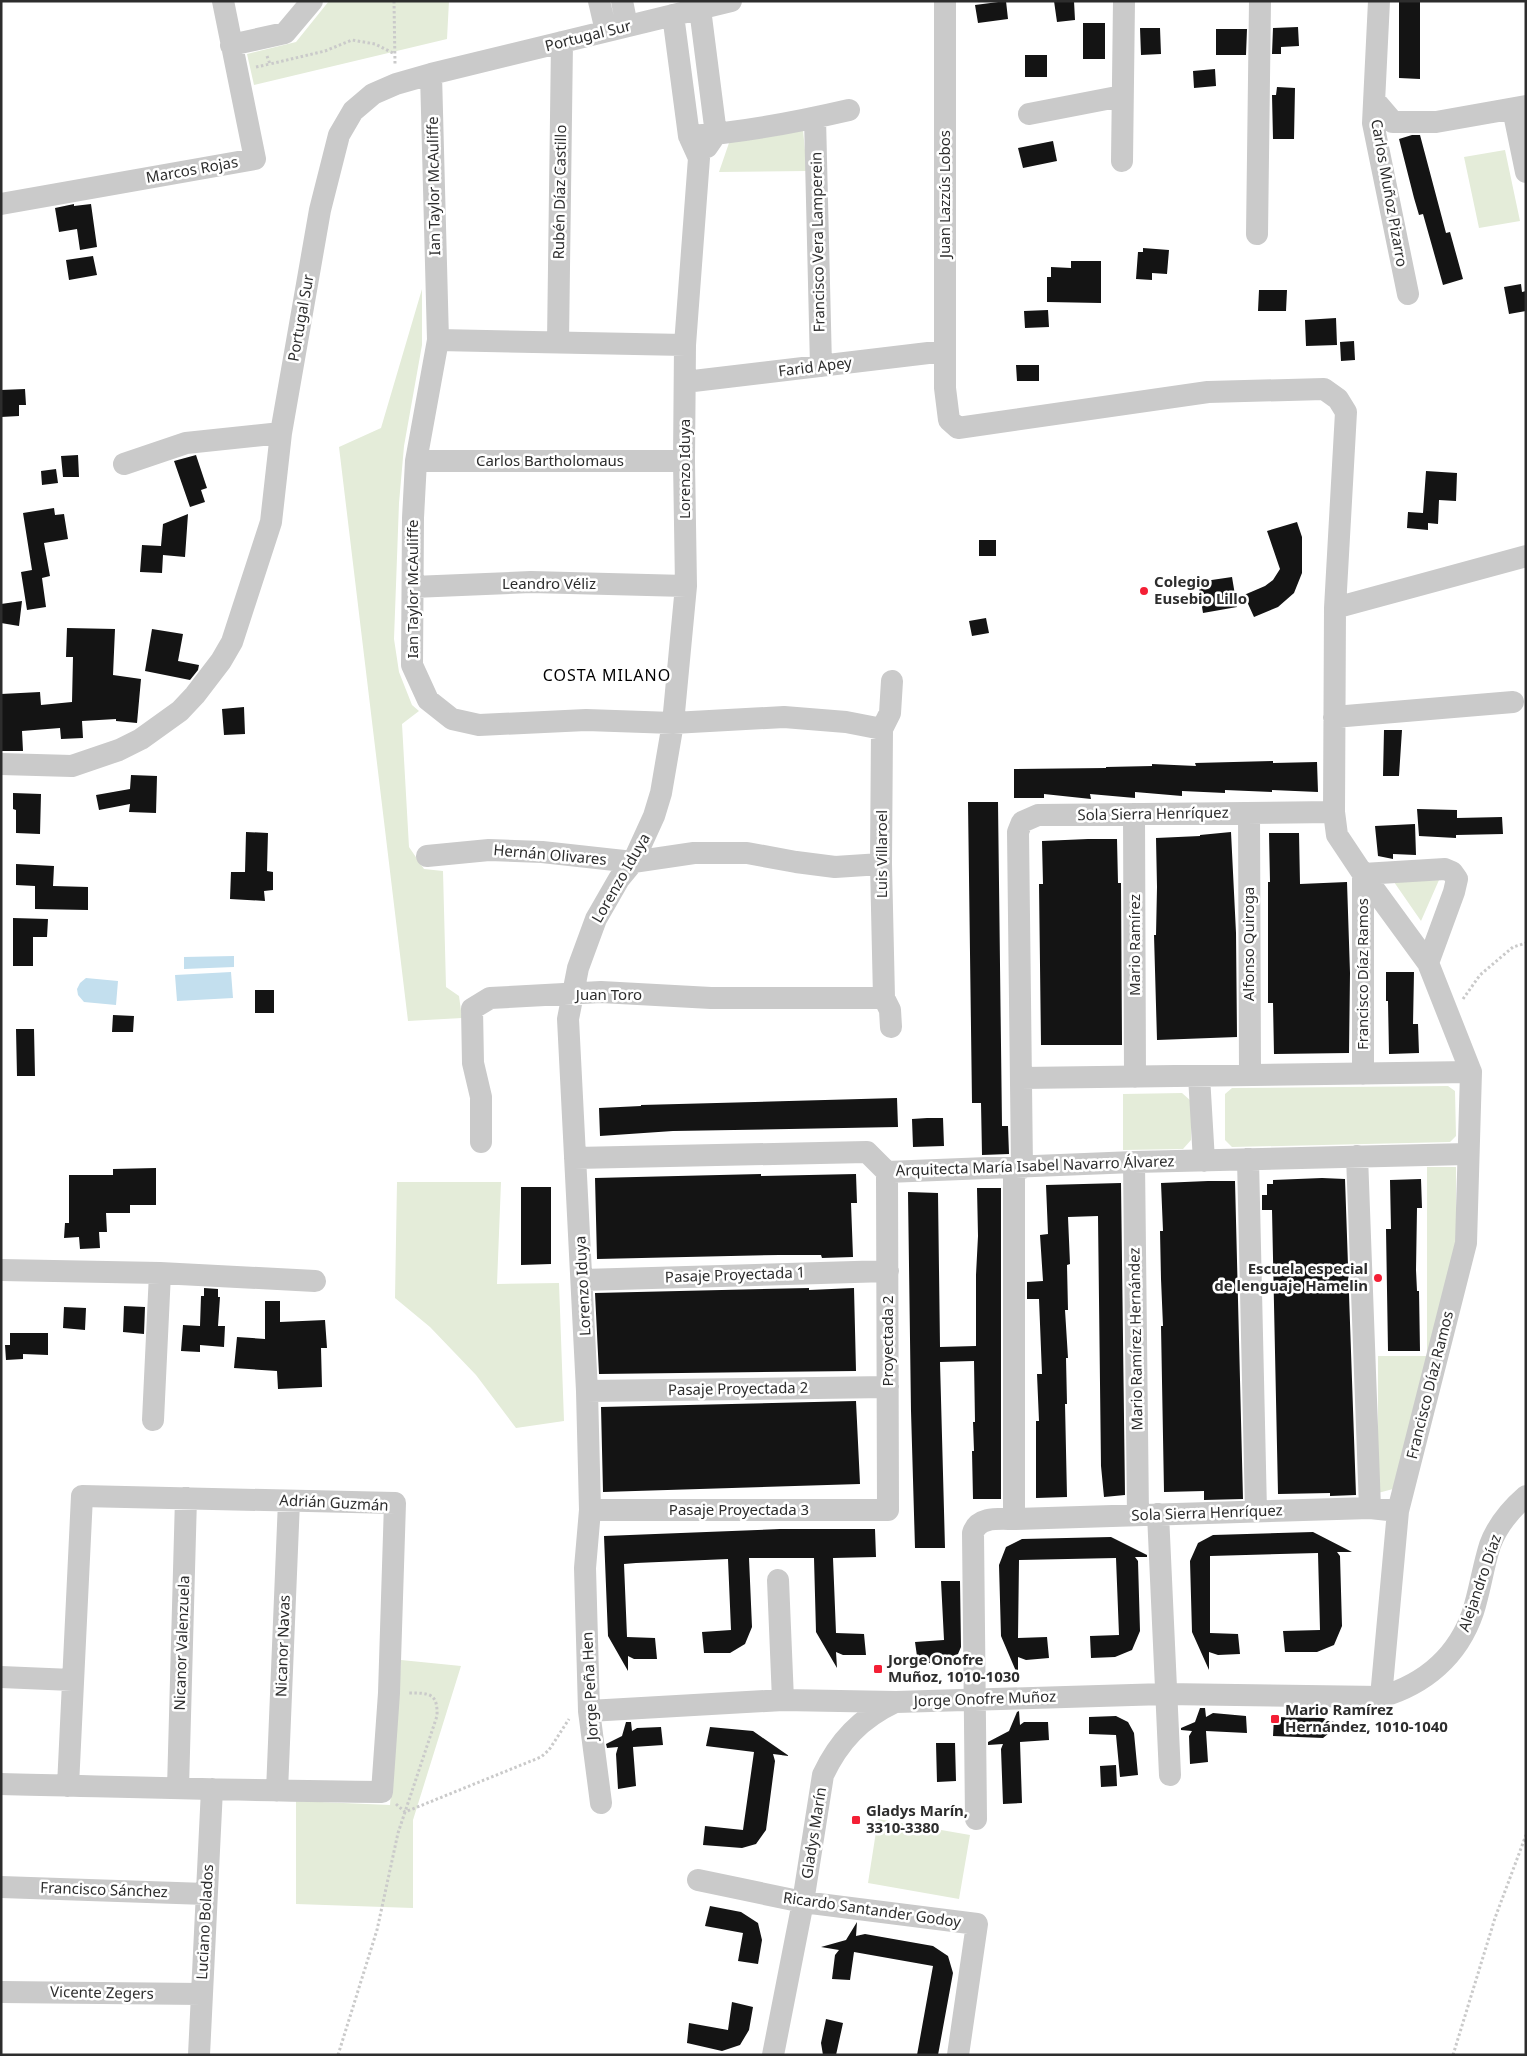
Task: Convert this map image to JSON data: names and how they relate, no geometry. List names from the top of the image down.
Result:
{
  "streets": {
    "street": [
      "Portugal Sur",
      "Marcos Rojas",
      "Ian Taylor McAuliffe",
      "Rubén Díaz Castillo",
      "Carlos Muñoz Pizarro",
      "Juan Lazzús Lobos",
      "Francisco Vera Lamperein",
      "Farid Apey",
      "Carlos Bartholomaus",
      "Lorenzo Iduya",
      "Leandro Véliz",
      "Sola Sierra Henríquez",
      "Luis Villaroel",
      "Hernán Olivares",
      "Alfonso Quiroga",
      "Mario Ramírez",
      "Francisco Díaz Ramos",
      "Juan Toro",
      "Arquitecta María Isabel Navarro Álvarez",
      "Pasaje Proyectada 1",
      "Mario Ramírez Hernández",
      "Proyectada 2",
      "Pasaje Proyectada 2",
      "Adrián Guzmán",
      "Pasaje Proyectada 3",
      "Alejandro Díaz",
      "Nicanor Valenzuela",
      "Nicanor Navas",
      "Jorge Peña Hen",
      "Jorge Onofre Muñoz",
      "Gladys Marín",
      "Francisco Sánchez",
      "Ricardo Santander Godoy",
      "Luciano Bolados",
      "Vicente Zegers"
    ]
  },
  "crossings": [
    ["Portugal Sur", "Ian Taylor McAuliffe"],
    ["Portugal Sur", "Rubén Díaz Castillo"],
    ["Portugal Sur", "Lorenzo Iduya"],
    ["Ian Taylor McAuliffe", "Carlos Bartholomaus"],
    ["Ian Taylor McAuliffe", "Lorenzo Iduya"],
    ["Ian Taylor McAuliffe", "Leandro Véliz"],
    ["Ian Taylor McAuliffe", "Luis Villaroel"],
    ["Juan Lazzús Lobos", "Farid Apey"],
    ["Juan Lazzús Lobos", "Sola Sierra Henríquez"],
    ["Francisco Vera Lamperein", "Farid Apey"],
    ["Farid Apey", "Lorenzo Iduya"],
    ["Carlos Bartholomaus", "Lorenzo Iduya"],
    ["Lorenzo Iduya", "Leandro Véliz"],
    ["Lorenzo Iduya", "Hernán Olivares"],
    ["Lorenzo Iduya", "Juan Toro"],
    ["Lorenzo Iduya", "Arquitecta María Isabel Navarro Álvarez"],
    ["Lorenzo Iduya", "Pasaje Proyectada 1"],
    ["Lorenzo Iduya", "Pasaje Proyectada 2"],
    ["Lorenzo Iduya", "Pasaje Proyectada 3"],
    ["Lorenzo Iduya", "Jorge Peña Hen"],
    ["Sola Sierra Henríquez", "Alfonso Quiroga"],
    ["Sola Sierra Henríquez", "Mario Ramírez"],
    ["Sola Sierra Henríquez", "Francisco Díaz Ramos"],
    ["Sola Sierra Henríquez", "Arquitecta María Isabel Navarro Álvarez"],
    ["Sola Sierra Henríquez", "Mario Ramírez Hernández"],
    ["Sola Sierra Henríquez", "Jorge Onofre Muñoz"],
    ["Luis Villaroel", "Hernán Olivares"],
    ["Luis Villaroel", "Juan Toro"],
    ["Francisco Díaz Ramos", "Arquitecta María Isabel Navarro Álvarez"],
    ["Francisco Díaz Ramos", "Alejandro Díaz"],
    ["Francisco Díaz Ramos", "Jorge Onofre Muñoz"],
    ["Arquitecta María Isabel Navarro Álvarez", "Mario Ramírez Hernández"],
    ["Arquitecta María Isabel Navarro Álvarez", "Proyectada 2"],
    ["Pasaje Proyectada 1", "Proyectada 2"],
    ["Mario Ramírez Hernández", "Jorge Onofre Muñoz"],
    ["Proyectada 2", "Pasaje Proyectada 2"],
    ["Proyectada 2", "Pasaje Proyectada 3"],
    ["Adrián Guzmán", "Nicanor Valenzuela"],
    ["Adrián Guzmán", "Nicanor Navas"],
    ["Alejandro Díaz", "Jorge Onofre Muñoz"],
    ["Jorge Peña Hen", "Jorge Onofre Muñoz"],
    ["Jorge Onofre Muñoz", "Gladys Marín"],
    ["Gladys Marín", "Ricardo Santander Godoy"],
    ["Francisco Sánchez", "Luciano Bolados"],
    ["Luciano Bolados", "Vicente Zegers"]
  ],
  "districts": ["COSTA MILANO"],
  "places": {
    "other": ["Colegio Eusebio Lillo", "Escuela especial de lenguaje Hamelin"],
    "transit": ["Jorge Onofre Muñoz, 1010-1030", "Mario Ramírez Hernández, 1010-1040", "Gladys Marín, 3310-3380"]
  }
}
